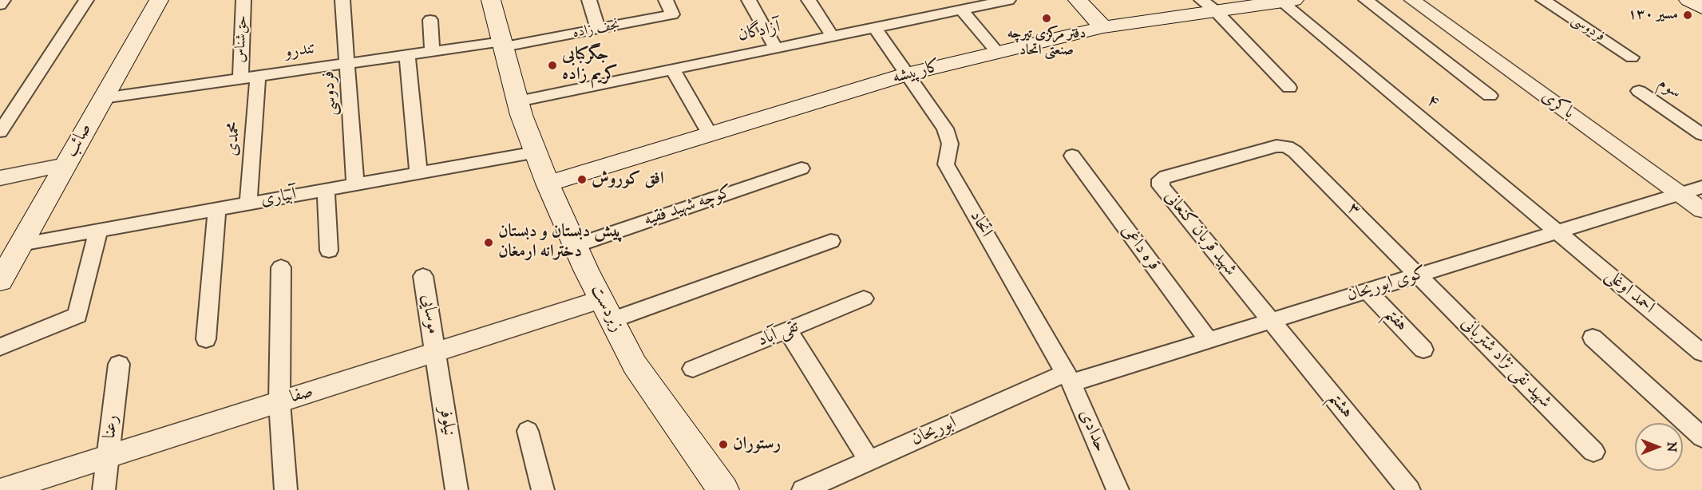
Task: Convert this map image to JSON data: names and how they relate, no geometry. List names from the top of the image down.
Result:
{
  "streets": {
    "main road": ["کارپیشه", "صائب", "زبردست"],
    "street": [
      "فردوسی",
      "نجف زاده",
      "آزادگان",
      "حق‌شناس",
      "تندرو",
      "سوم",
      "۴",
      "باکری",
      "محمدی",
      "آبیاری",
      "کوچه شهید فقیه",
      "۳",
      "اتحاد",
      "شهید قربان کنعانی",
      "قره داغی",
      "کوی ابوریحان",
      "احمد اوغلی",
      "موسایی",
      "هفتم",
      "تقی آباد",
      "شهید نقی نژاد شتربانی",
      "صفا",
      "هشتم",
      "نیلوفر",
      "رعنا",
      "حدادی",
      "ابوریحان"
    ]
  },
  "crossings": [
    ["فردوسی", "تندرو"],
    ["فردوسی", "آبیاری"],
    ["نجف زاده", "تندرو"],
    ["نجف زاده", "زبردست"],
    ["آزادگان", "اتحاد"],
    ["آزادگان", "زبردست"],
    ["حق‌شناس", "تندرو"],
    ["تندرو", "محمدی"],
    ["تندرو", "صائب"],
    ["تندرو", "زبردست"],
    ["کارپیشه", "۴"],
    ["کارپیشه", "اتحاد"],
    ["کارپیشه", "زبردست"],
    ["۴", "کوی ابوریحان"],
    ["۴", "احمد اوغلی"],
    ["باکری", "کوی ابوریحان"],
    ["محمدی", "آبیاری"],
    ["صائب", "آبیاری"],
    ["آبیاری", "زبردست"],
    ["کوچه شهید فقیه", "زبردست"],
    ["۳", "شهید قربان کنعانی"],
    ["۳", "کوی ابوریحان"],
    ["۳", "شهید نقی نژاد شتربانی"],
    ["اتحاد", "کوی ابوریحان"],
    ["اتحاد", "حدادی"],
    ["اتحاد", "ابوریحان"],
    ["شهید قربان کنعانی", "کوی ابوریحان"],
    ["شهید قربان کنعانی", "هشتم"],
    ["قره داغی", "کوی ابوریحان"],
    ["کوی ابوریحان", "احمد اوغلی"],
    ["کوی ابوریحان", "هفتم"],
    ["کوی ابوریحان", "شهید نقی نژاد شتربانی"],
    ["کوی ابوریحان", "هشتم"],
    ["کوی ابوریحان", "حدادی"],
    ["کوی ابوریحان", "ابوریحان"],
    ["زبردست", "صفا"],
    ["موسایی", "صفا"],
    ["موسایی", "نیلوفر"],
    ["صفا", "نیلوفر"],
    ["صفا", "رعنا"],
    ["حدادی", "ابوریحان"]
  ],
  "places": [
    "مسیر ۱۳۰",
    "دفتر مرکزی تیرچه صنعتی اتحاد",
    "جگرکبابی کریم زاده",
    "افق کوروش",
    "پیش دبستان و دبستان دخترانه ارمغان",
    "رستوران"
  ],
  "north": "right"
}
